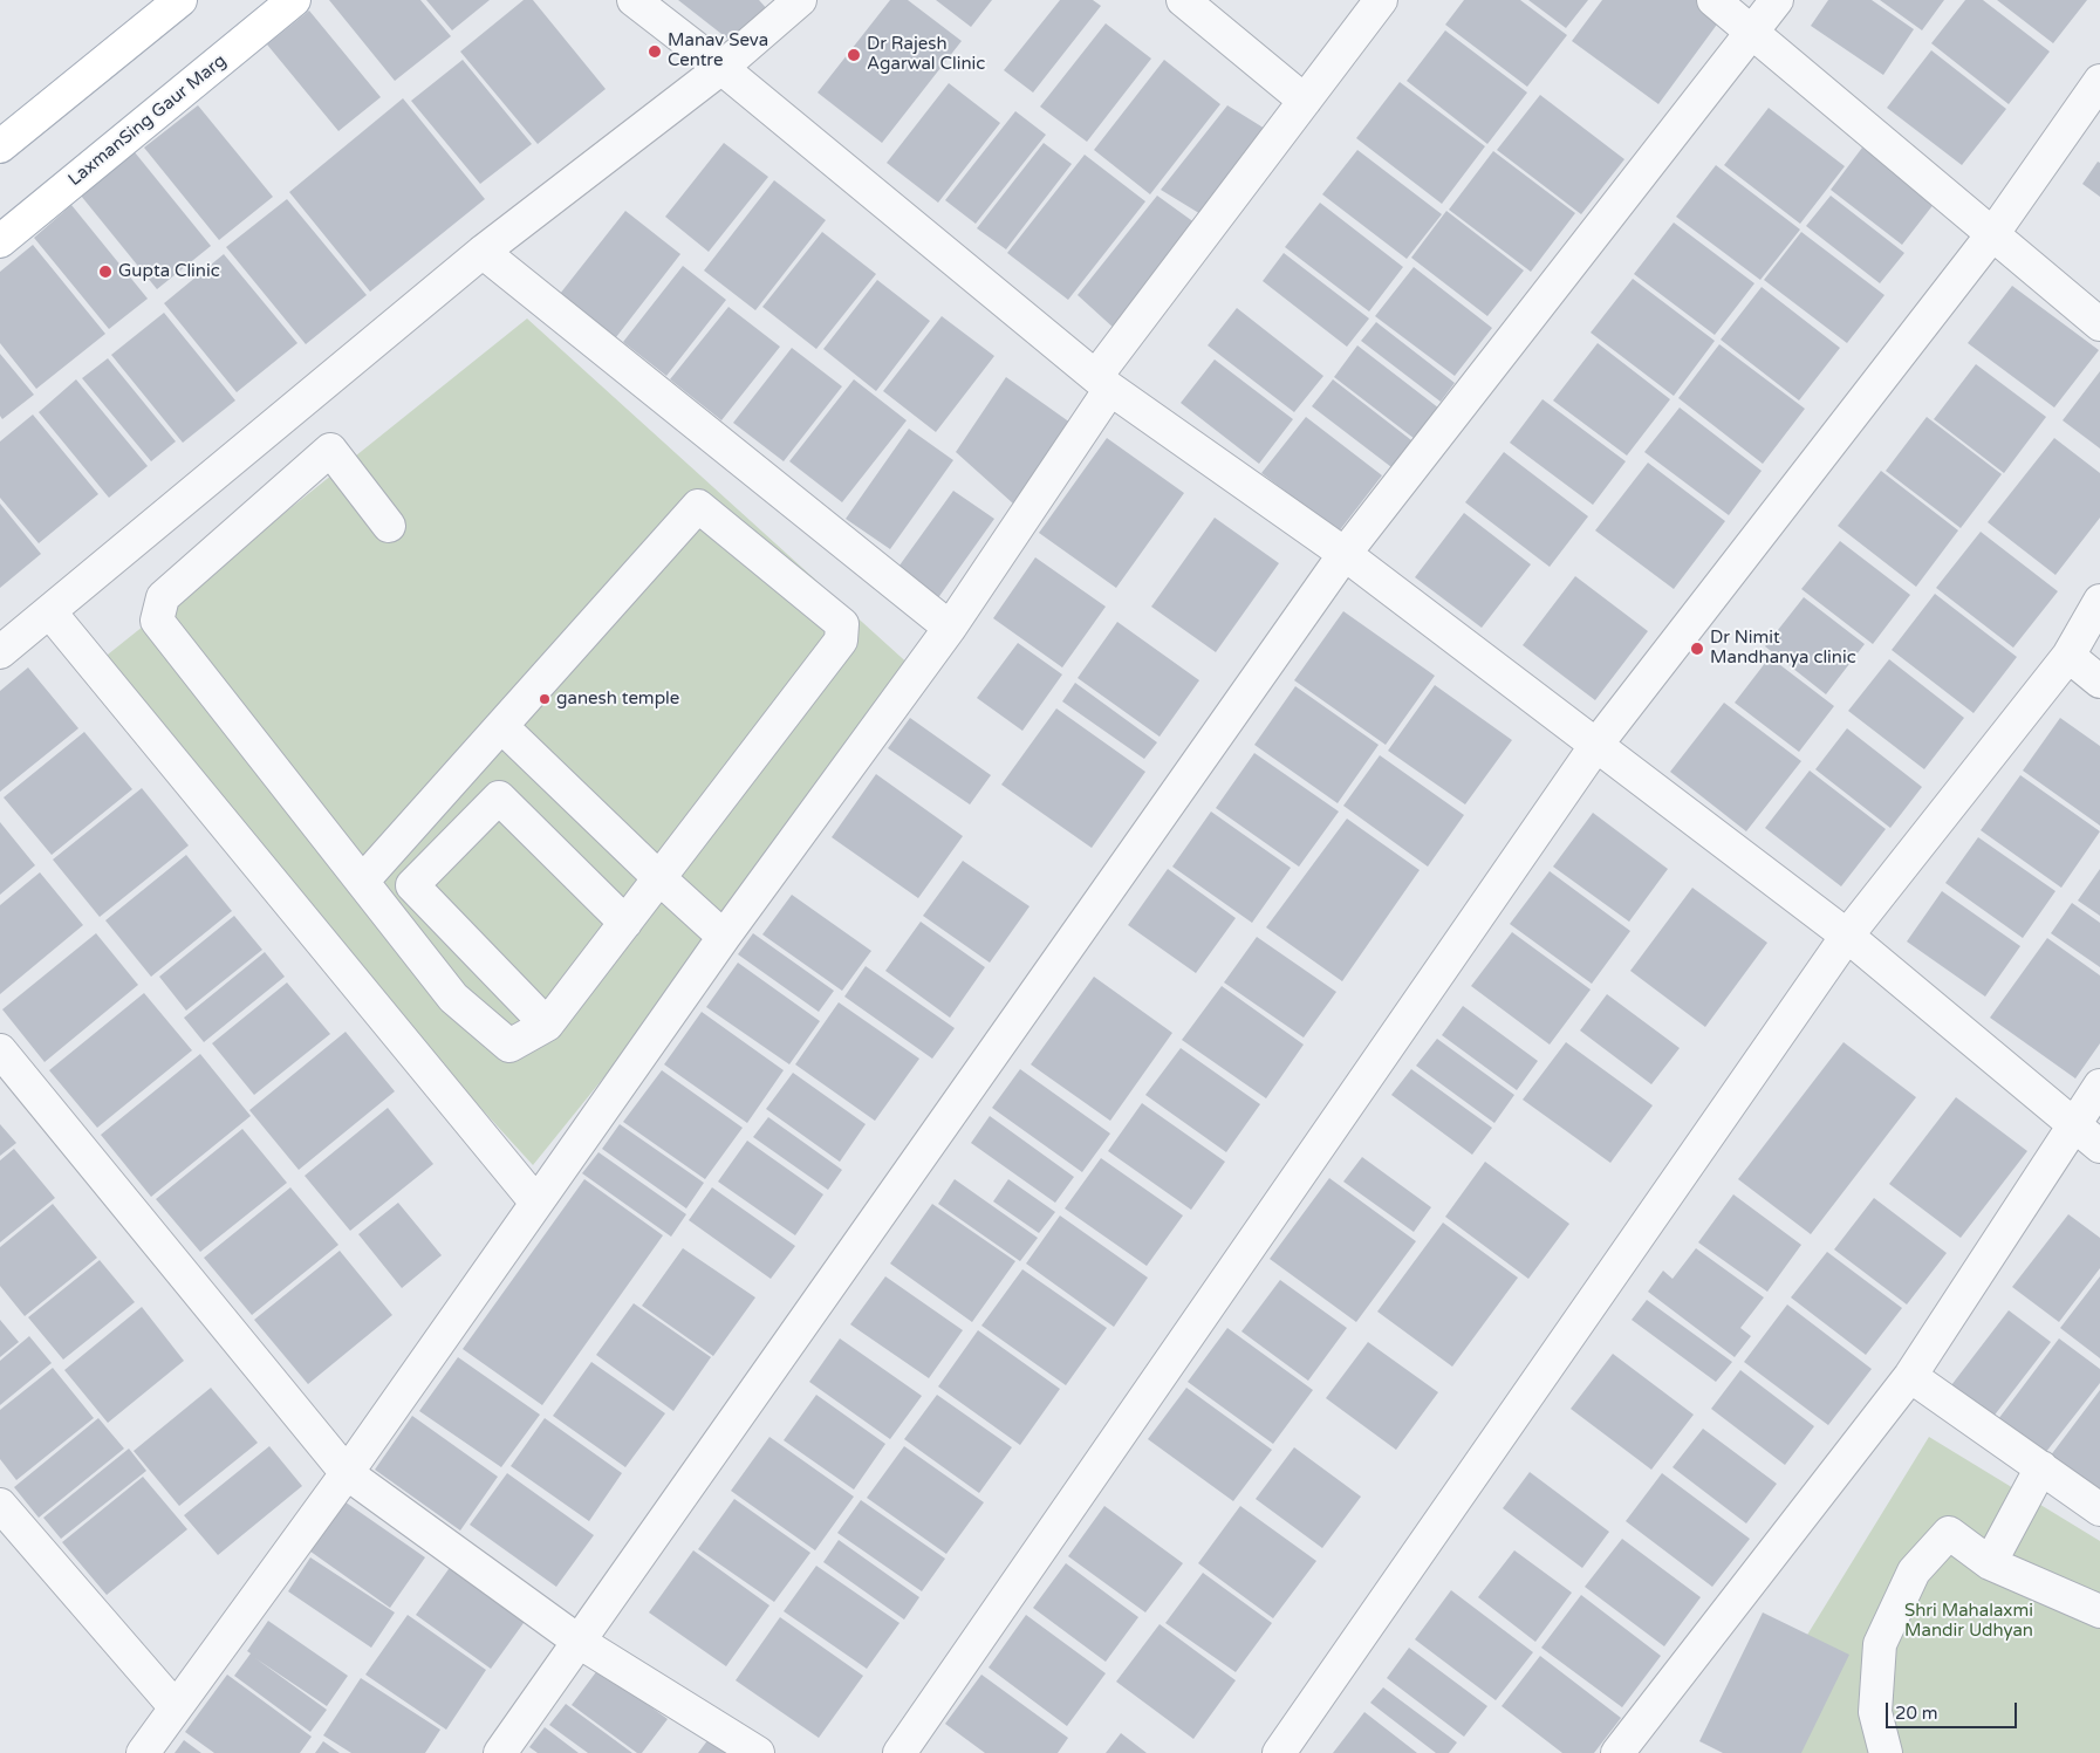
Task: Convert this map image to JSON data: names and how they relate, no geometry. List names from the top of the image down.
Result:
{
  "streets": {
    "main road": ["LaxmanSing Gaur Marg"]
  },
  "parks": ["Shri Mahalaxmi Mandir Udhyan"],
  "places": [
    "Manav Seva Centre",
    "Dr Rajesh Agarwal Clinic",
    "Gupta Clinic",
    "Dr Nimit Mandhanya clinic",
    "ganesh temple"
  ],
  "scale_bar": "20 m"
}
